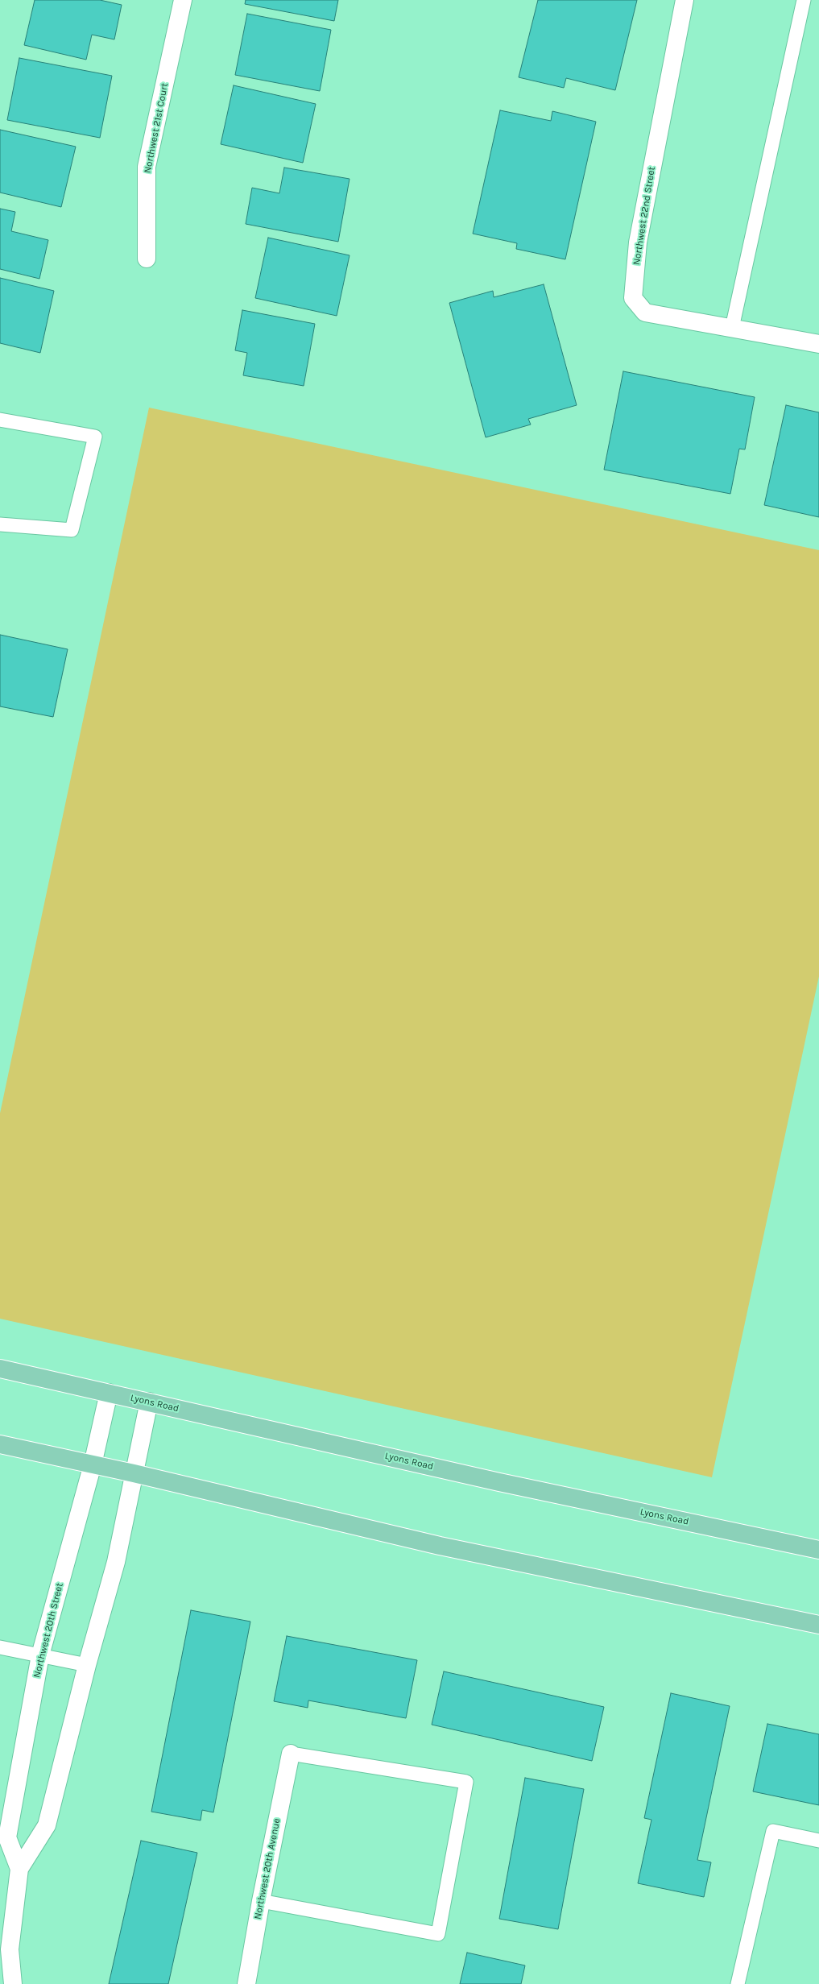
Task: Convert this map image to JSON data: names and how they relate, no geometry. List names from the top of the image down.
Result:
{
  "streets": {
    "main road": ["Lyons Road"],
    "street": [
      "Northwest 21st Court",
      "Northwest 22nd Street",
      "Northwest 20th Street",
      "Northwest 20th Avenue"
    ]
  },
  "crossings": [
    ["Lyons Road", "Northwest 20th Street"]
  ]
}
